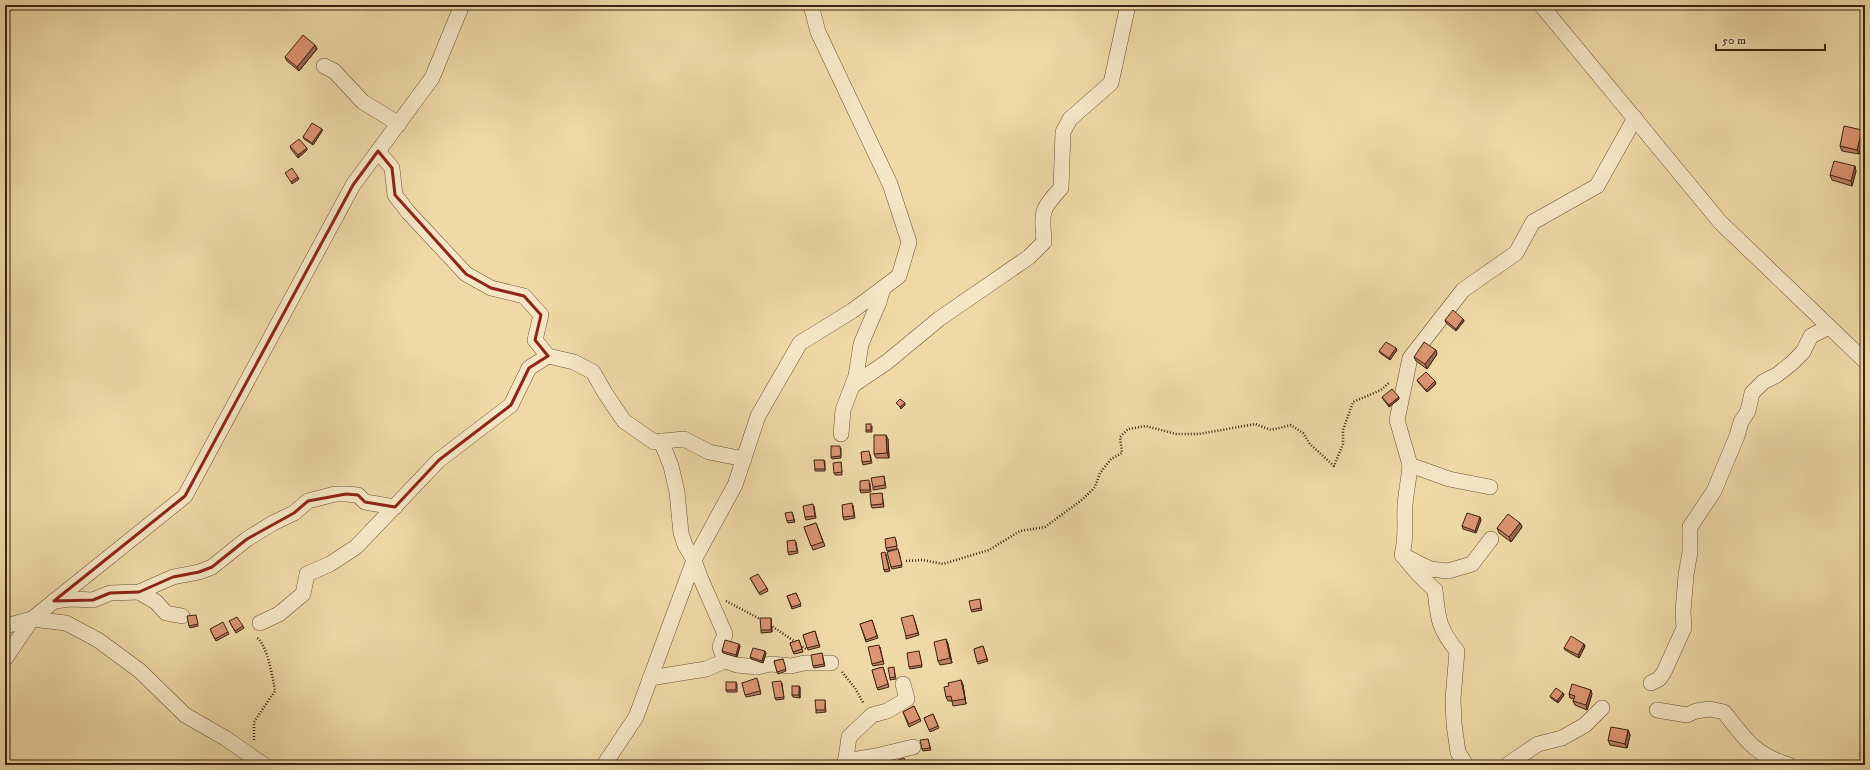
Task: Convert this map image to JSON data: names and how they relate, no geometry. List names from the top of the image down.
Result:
{
  "scale_bar": "50 m"
}
